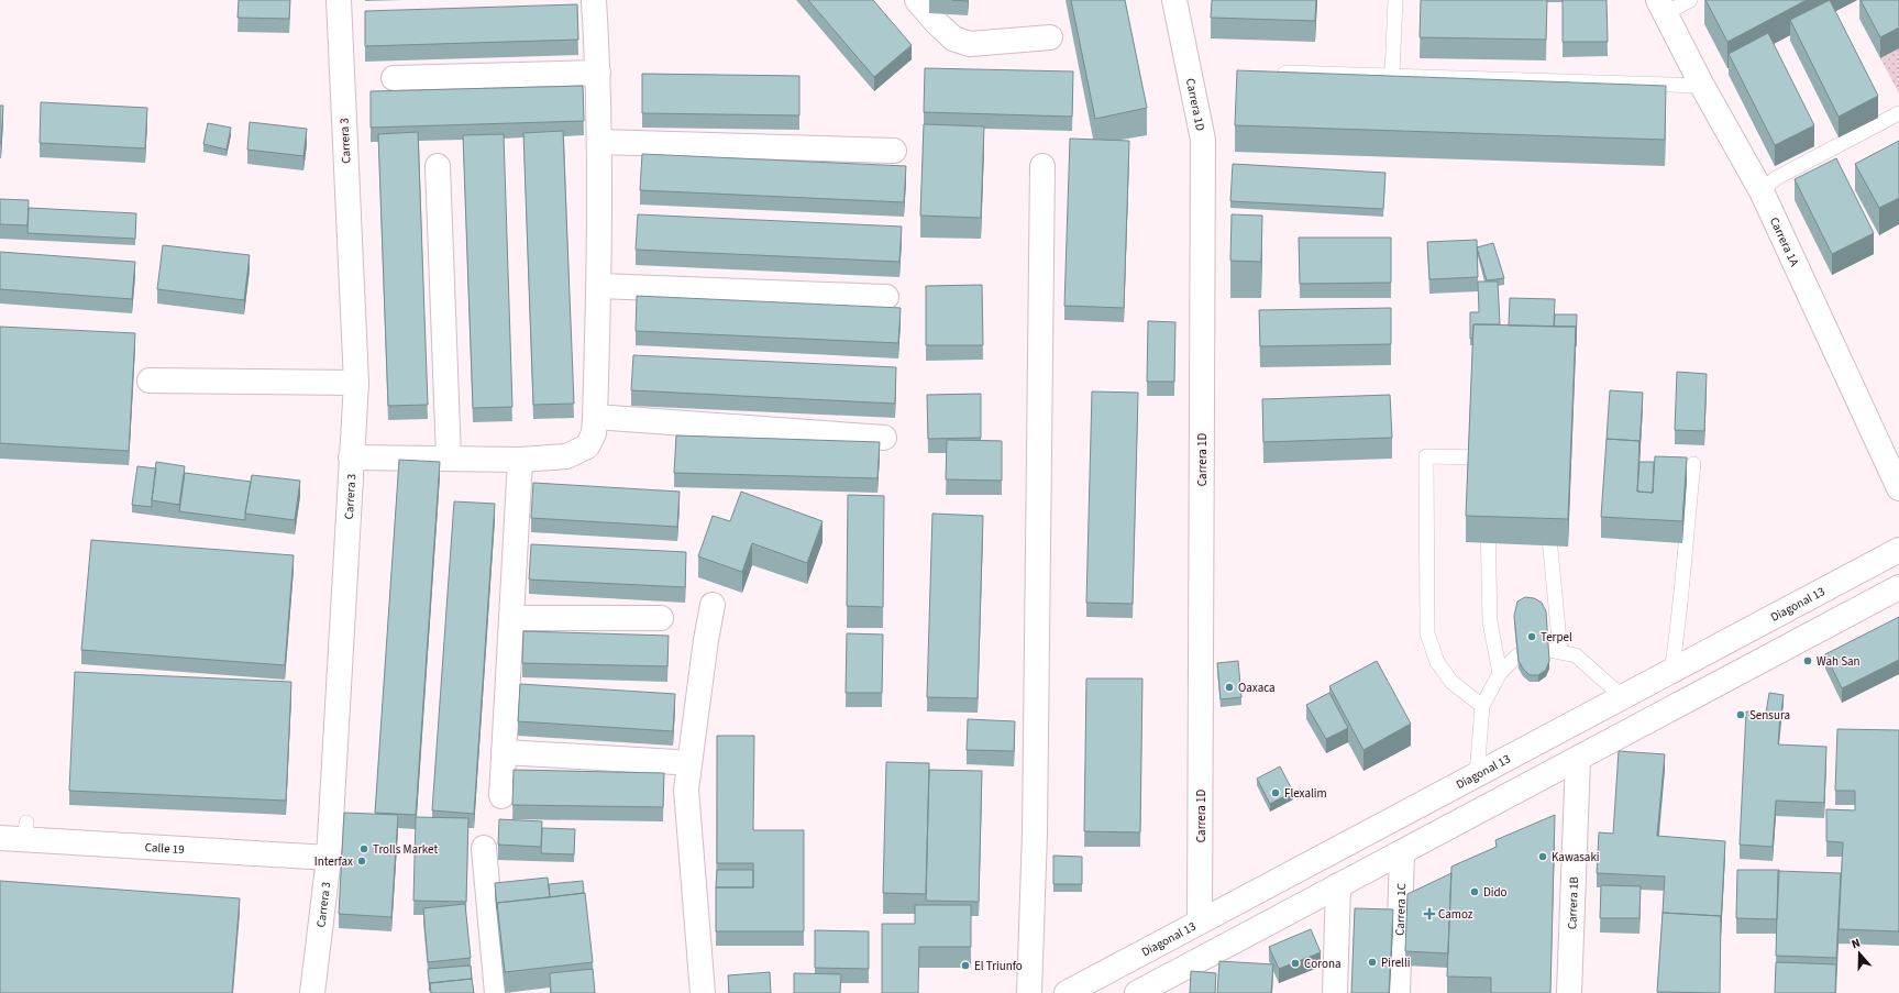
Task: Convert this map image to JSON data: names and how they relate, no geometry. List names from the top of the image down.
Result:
{
  "streets": {
    "street": [
      "Carrera 1D",
      "Carrera 3",
      "Carrera 1A",
      "Diagonal 13",
      "Calle 19",
      "Carrera 1B",
      "Carrera 1C"
    ]
  },
  "crossings": [
    ["Carrera 1D", "Diagonal 13"],
    ["Carrera 3", "Calle 19"]
  ],
  "places": {
    "other": [
      "Terpel",
      "Wah San",
      "Oaxaca",
      "Sensura",
      "Flexalim",
      "Trolls Market",
      "Kawasaki",
      "Interfax",
      "Dido",
      "Pirelli",
      "Corona",
      "El Triunfo"
    ],
    "health": ["Camoz"]
  },
  "north": "top"
}
